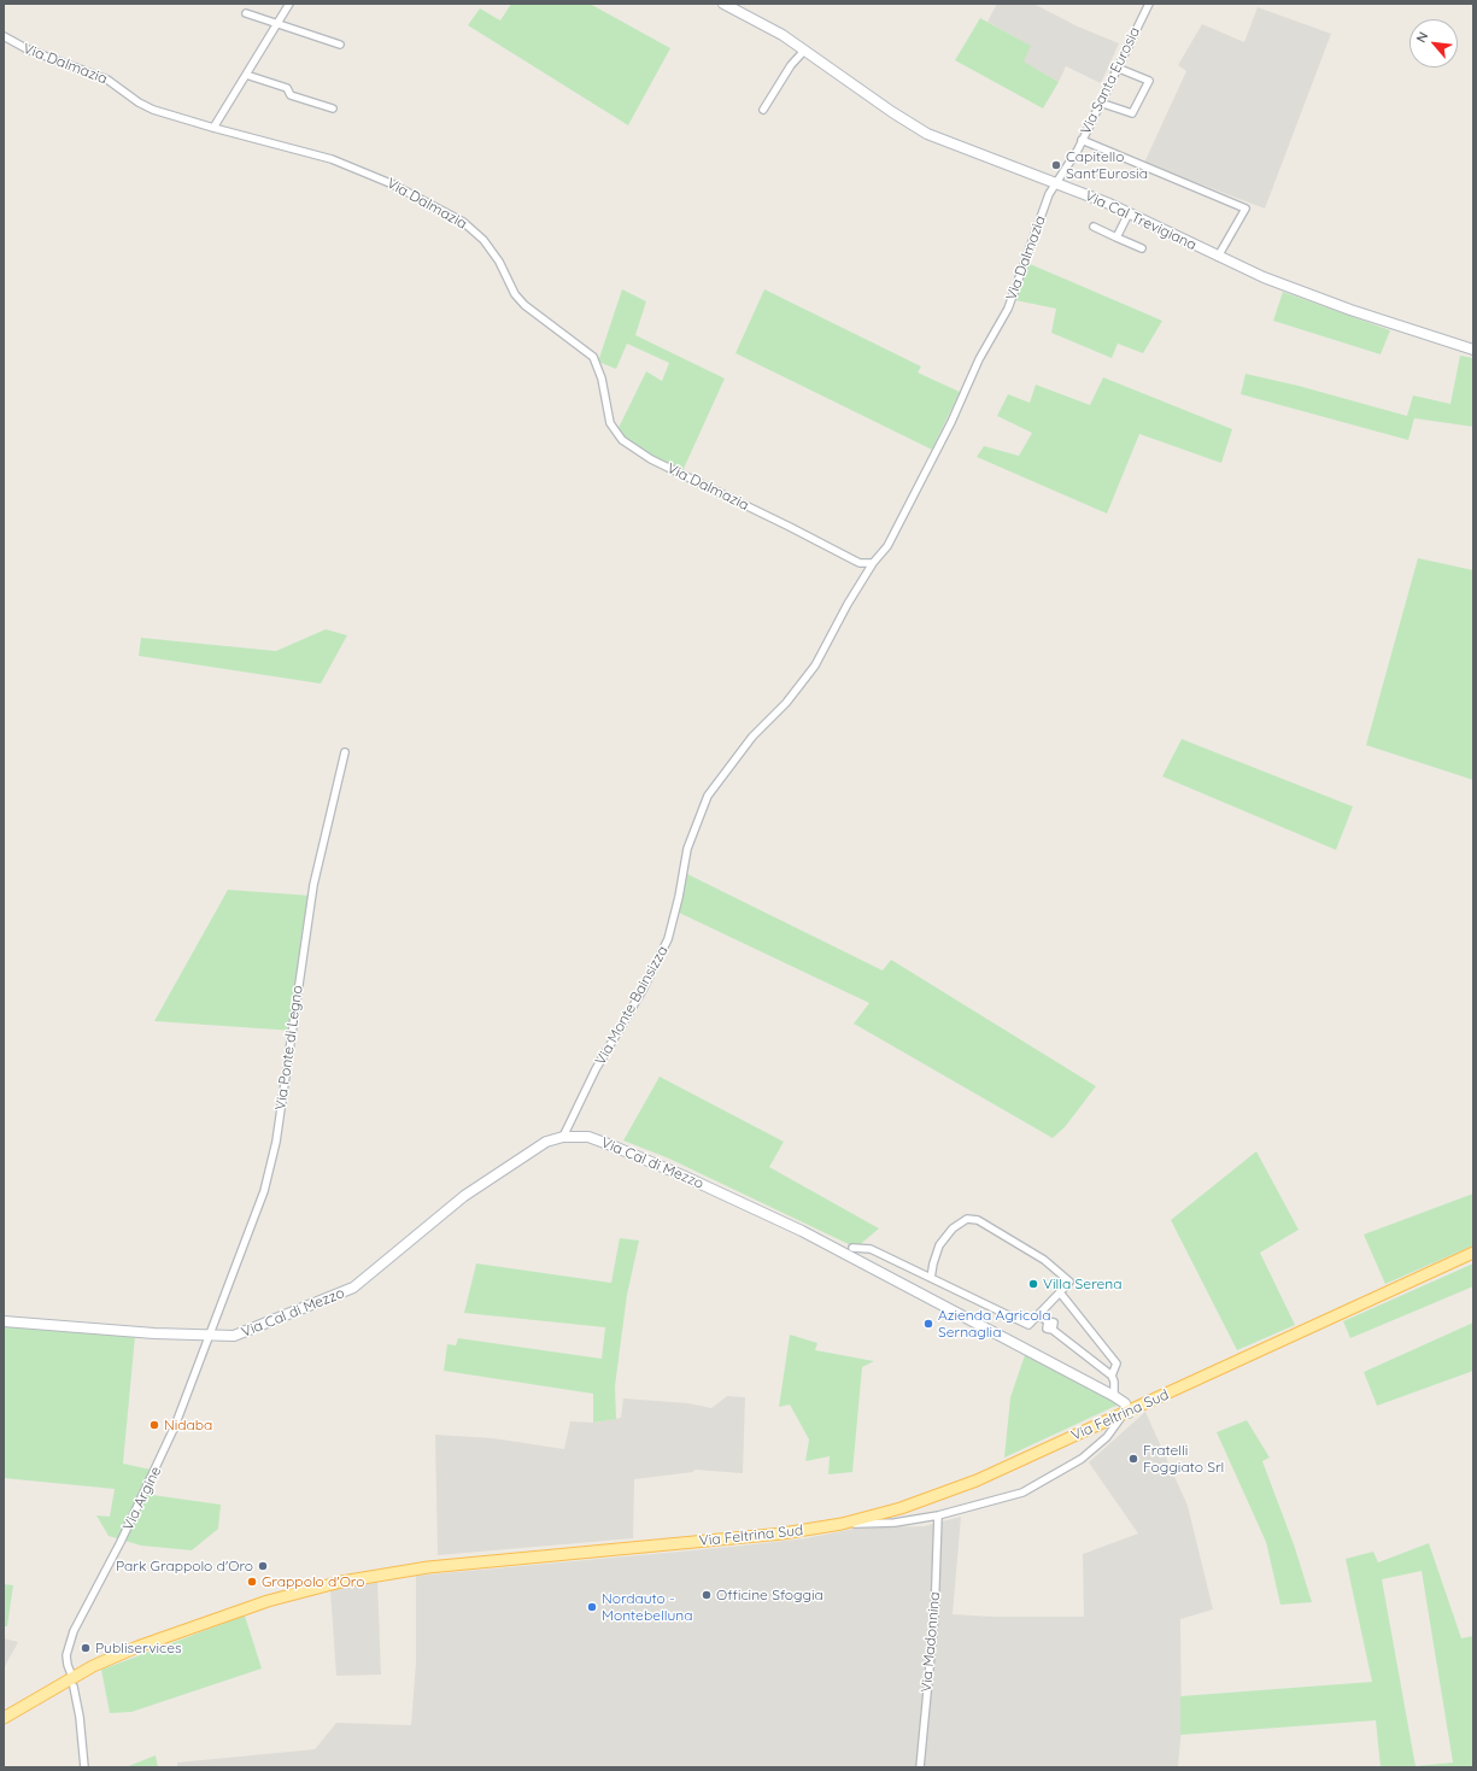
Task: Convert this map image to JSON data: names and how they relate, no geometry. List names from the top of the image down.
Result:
{
  "streets": {
    "main road": ["Via Feltrina Sud"],
    "street": [
      "Via Dalmazia",
      "Via Santa Eurosia",
      "Via Cal Trevigiana",
      "Via Monte Bainsizza",
      "Via Ponte di Legno",
      "Via Cal di Mezzo",
      "Via Argine",
      "Via Madonnina"
    ]
  },
  "crossings": [
    ["Via Dalmazia", "Via Santa Eurosia"],
    ["Via Dalmazia", "Via Cal Trevigiana"],
    ["Via Dalmazia", "Via Monte Bainsizza"],
    ["Via Santa Eurosia", "Via Cal Trevigiana"],
    ["Via Monte Bainsizza", "Via Cal di Mezzo"],
    ["Via Ponte di Legno", "Via Cal di Mezzo"],
    ["Via Ponte di Legno", "Via Argine"],
    ["Via Cal di Mezzo", "Via Feltrina Sud"],
    ["Via Cal di Mezzo", "Via Argine"],
    ["Via Feltrina Sud", "Via Argine"]
  ],
  "places": [
    "Capitello Sant'Eurosia",
    "Villa Serena",
    "Azienda Agricola Sernaglia",
    "Nidaba",
    "Fratelli Foggiato Srl",
    "Park Grappolo d'Oro",
    "Grappolo d'Oro",
    "Officine Sfoggia",
    "Nordauto - Montebelluna",
    "Publiservices"
  ],
  "north": "top left"
}
